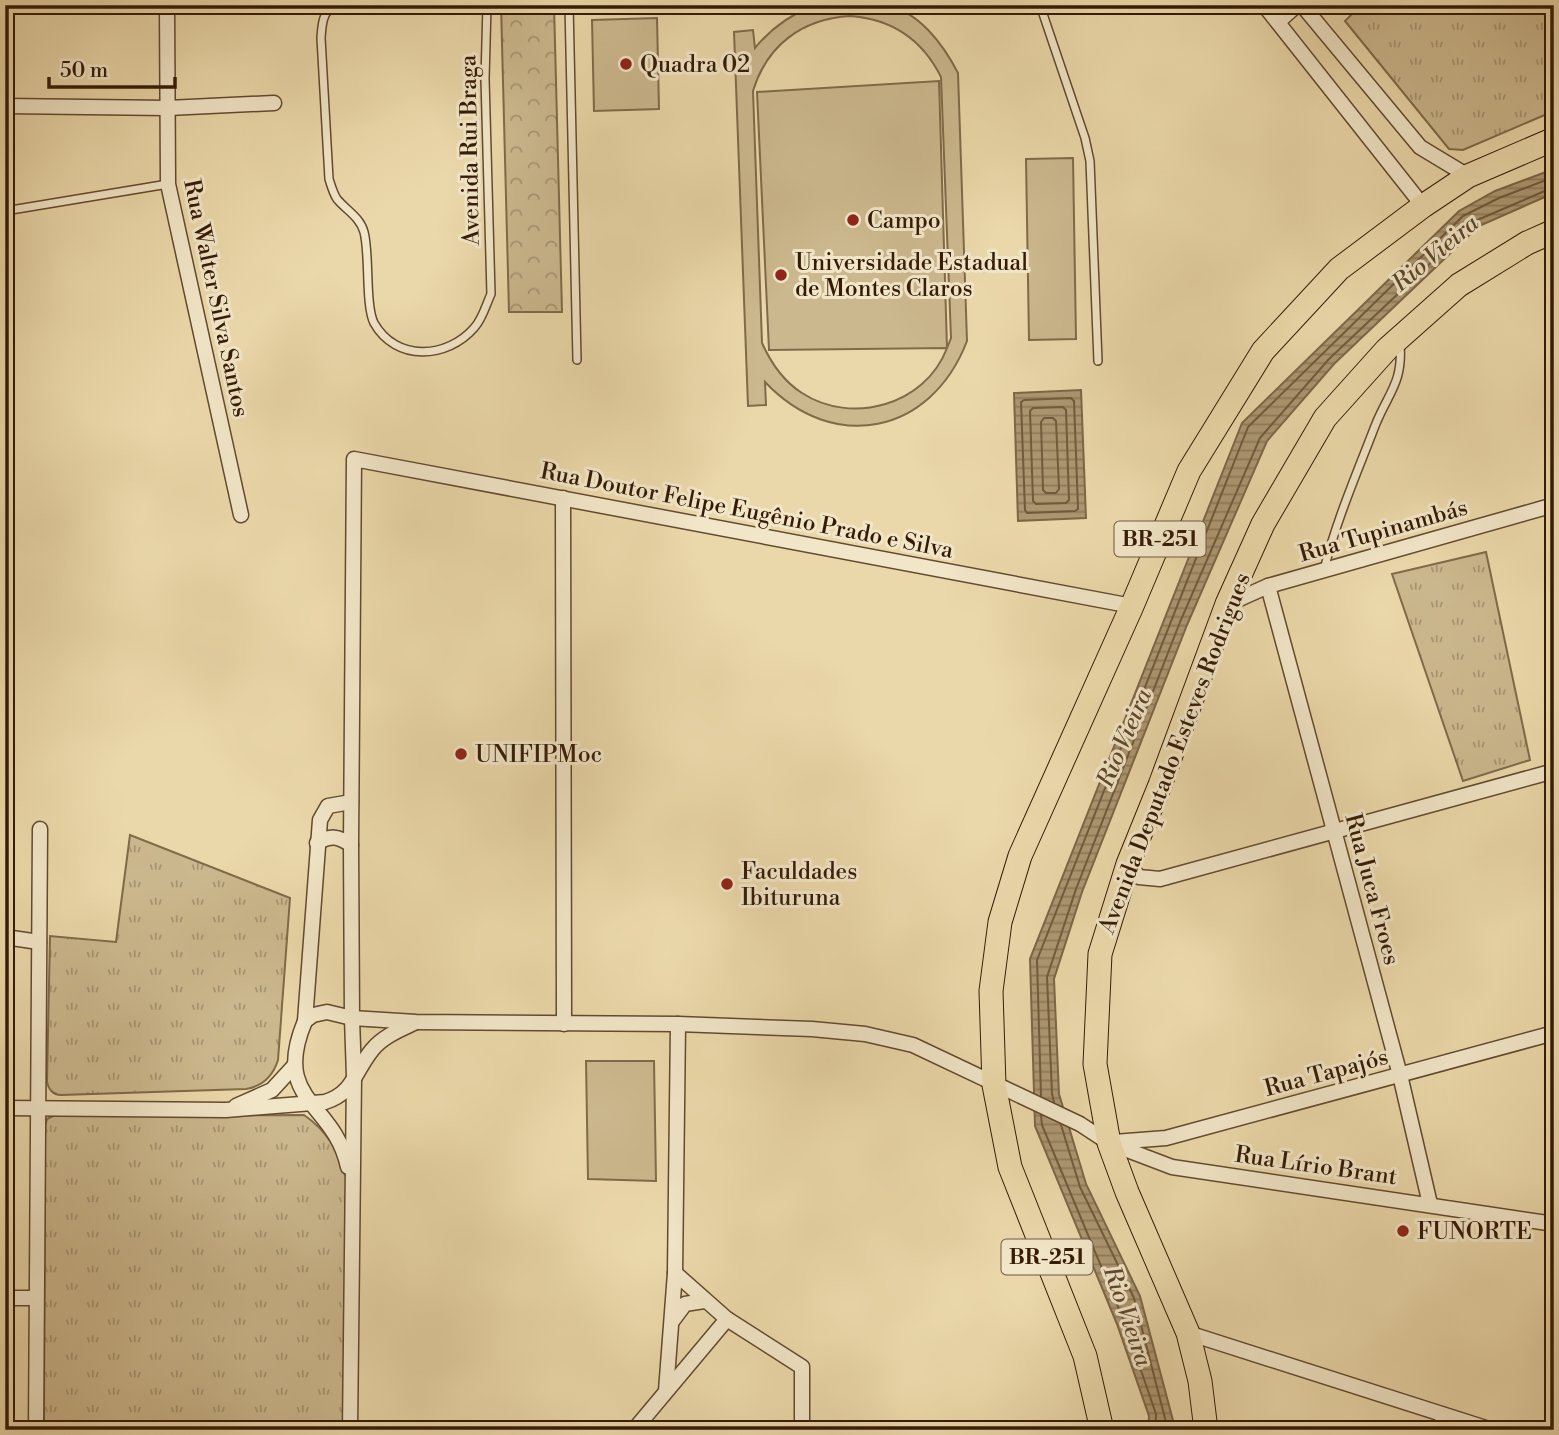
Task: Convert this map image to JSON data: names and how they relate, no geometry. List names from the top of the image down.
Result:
{
  "streets": {
    "main road": ["BR-251", "Avenida Deputado Esteves Rodrigues"],
    "street": [
      "Rua Walter Silva Santos",
      "Rua Doutor Felipe Eugênio Prado e Silva",
      "Rua Tupinambás",
      "Rua Juca Froes",
      "Rua Tapajós",
      "Rua Lírio Brant"
    ],
    "lane": ["Avenida Rui Braga"]
  },
  "crossings": [
    ["Rua Doutor Felipe Eugênio Prado e Silva", "BR-251"],
    ["Rua Tupinambás", "Avenida Deputado Esteves Rodrigues"],
    ["Rua Tupinambás", "Rua Juca Froes"],
    ["BR-251", "Rua Lírio Brant"],
    ["Avenida Deputado Esteves Rodrigues", "Rua Tapajós"],
    ["Avenida Deputado Esteves Rodrigues", "Rua Lírio Brant"],
    ["Rua Juca Froes", "Rua Tapajós"],
    ["Rua Juca Froes", "Rua Lírio Brant"],
    ["Rua Tapajós", "Rua Lírio Brant"]
  ],
  "water": ["Rio Vieira"],
  "places": [
    "Quadra 02",
    "Campo",
    "Universidade Estadual de Montes Claros",
    "UNIFIPMoc",
    "Faculdades Ibituruna",
    "FUNORTE"
  ],
  "scale_bar": "50 m"
}
